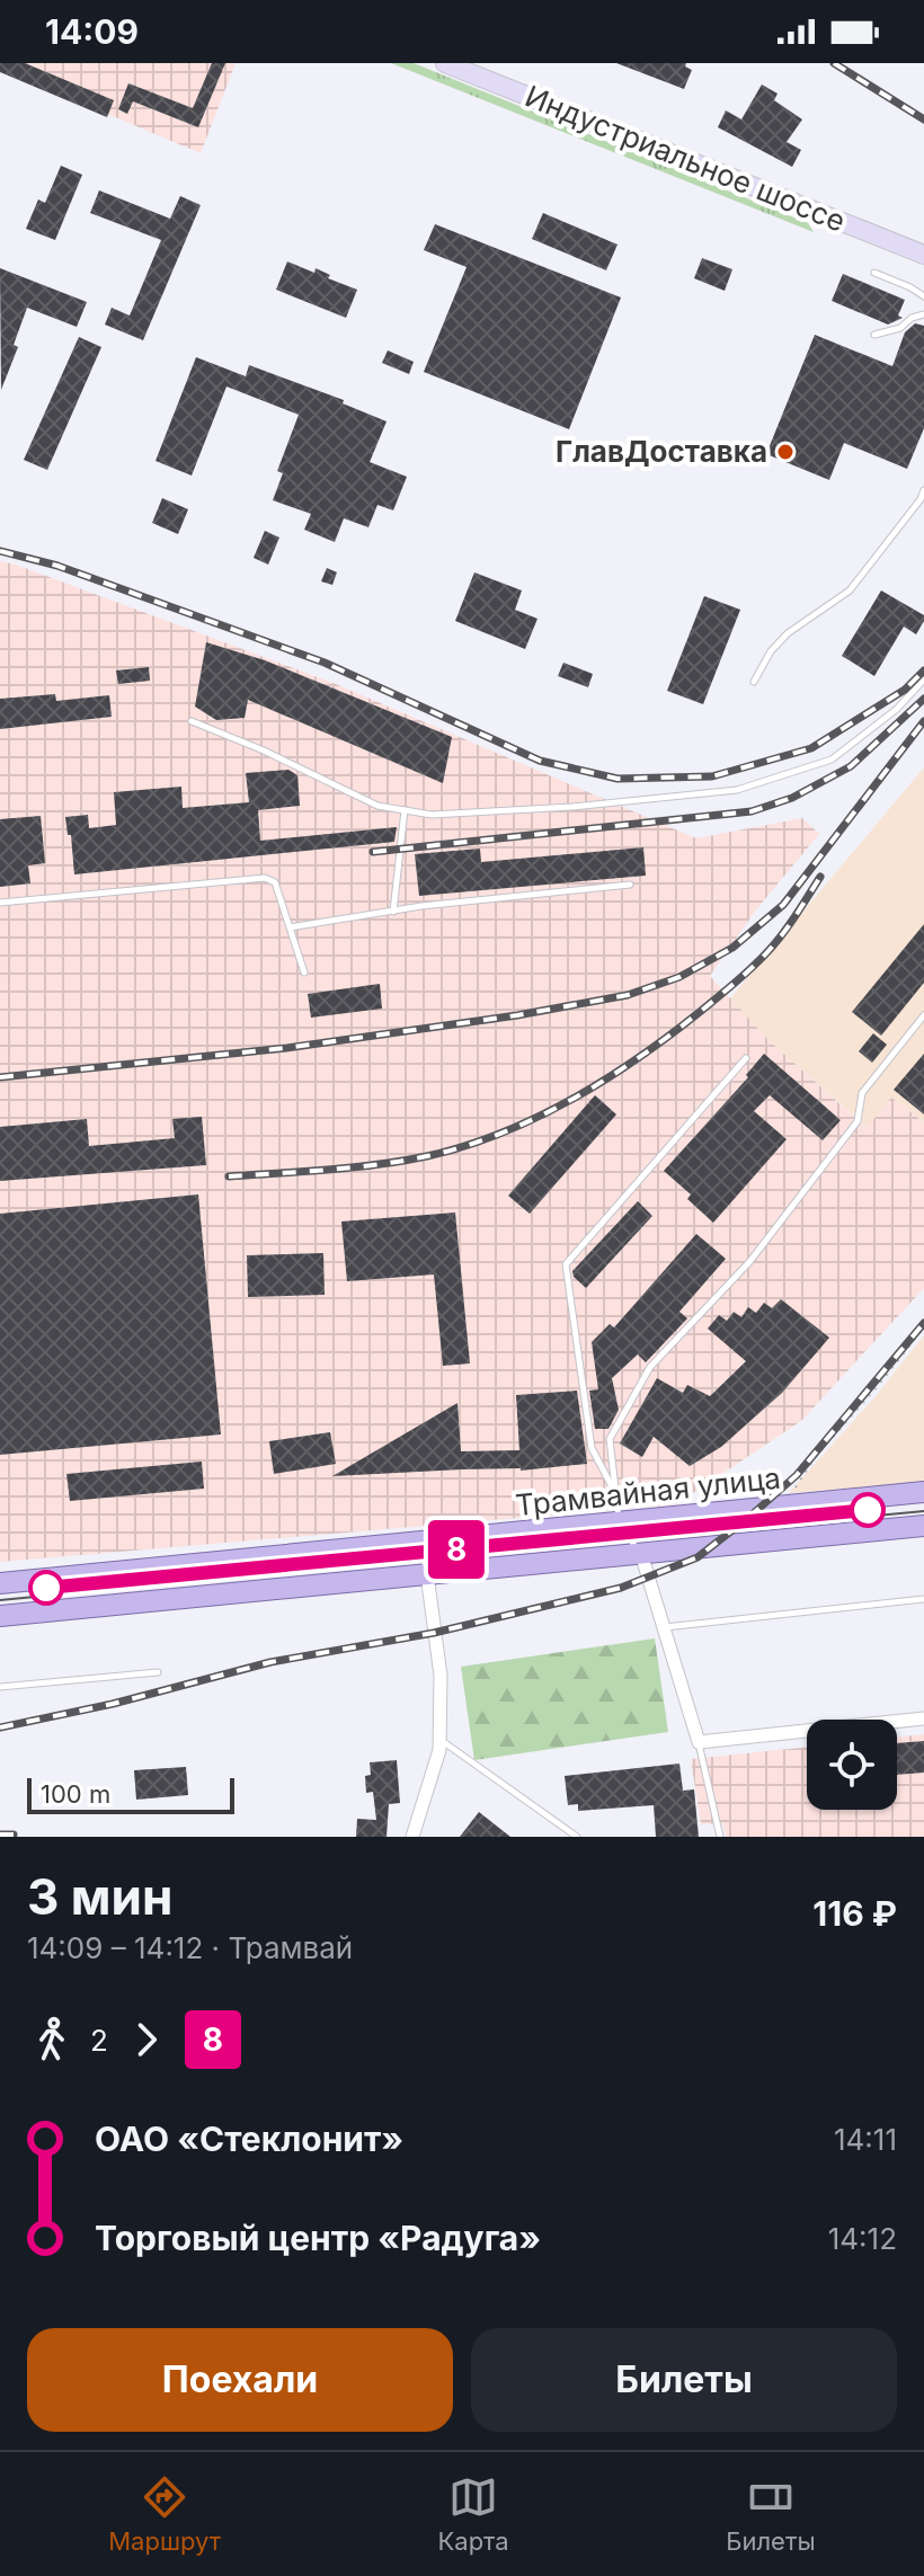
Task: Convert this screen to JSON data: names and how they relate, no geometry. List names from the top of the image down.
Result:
{
  "streets": {
    "main road": ["Трамвайная улица"],
    "street": ["Индустриальное шоссе"]
  },
  "places": ["ГлавДоставка"],
  "lines": ["tram line 8"],
  "scale_bar": "100 m",
  "page": {
    "status": "14:09",
    "on_map": "8",
    "scale": "100 m",
    "heading": ["3 мин", "14:09 – 14:12 · Трамвай", "116 ₽"],
    "legs": ["2", "8"],
    "list": [
      {
        "name": "ОАО «Стеклонит»",
        "value": "14:11"
      },
      {
        "name": "Торговый центр «Радуга»",
        "value": "14:12"
      }
    ],
    "buttons": ["Поехали", "Билеты"],
    "tabs": ["Маршрут", "Карта", "Билеты"]
  }
}
